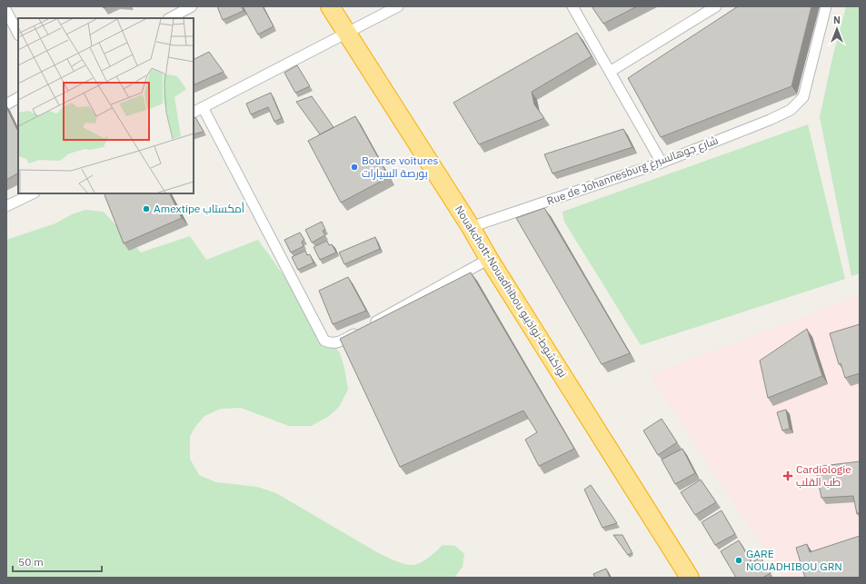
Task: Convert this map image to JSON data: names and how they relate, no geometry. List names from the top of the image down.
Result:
{
  "streets": {
    "highway": ["Nouakchott-Nouadhibou نواكشوط-نواذيبو"],
    "street": ["Rue de Johannesburg شارع جوهانسبرغ"]
  },
  "crossings": [
    ["Rue de Johannesburg شارع جوهانسبرغ", "Nouakchott-Nouadhibou نواكشوط-نواذيبو"]
  ],
  "places": {
    "other": ["Bourse voitures بورصة السيارات", "Amextipe أمكستاب", "GARE NOUADHIBOU GRN"],
    "health": ["Cardiologie طب القلب"]
  },
  "scale_bar": "50 m",
  "north": "top"
}
